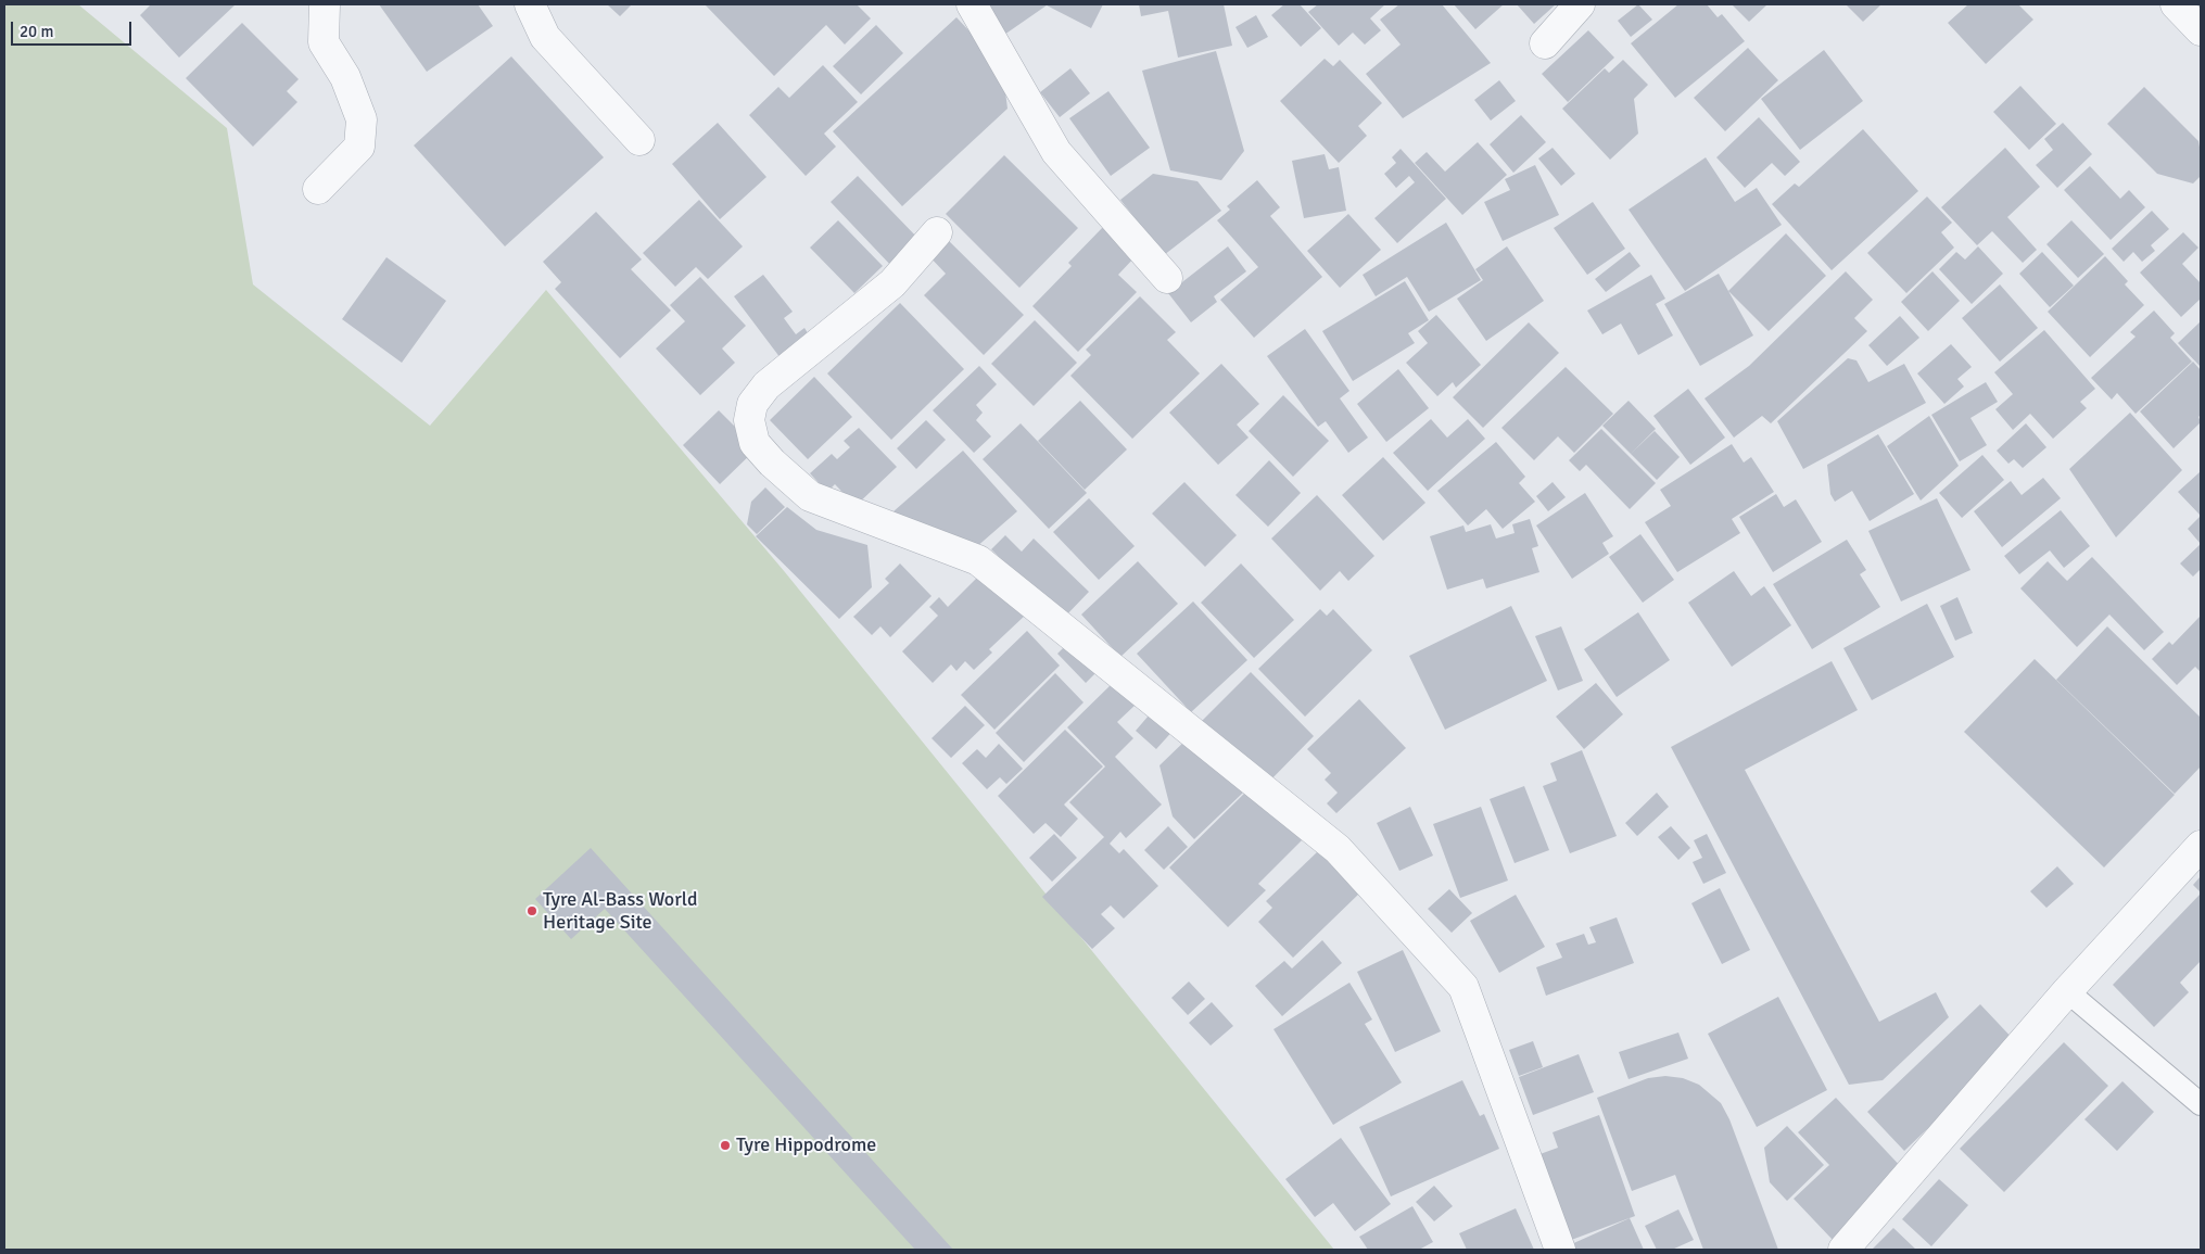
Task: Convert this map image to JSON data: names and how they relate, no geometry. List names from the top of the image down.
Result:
{
  "places": ["Tyre Al-Bass World Heritage Site", "Tyre Hippodrome"],
  "scale_bar": "20 m"
}
